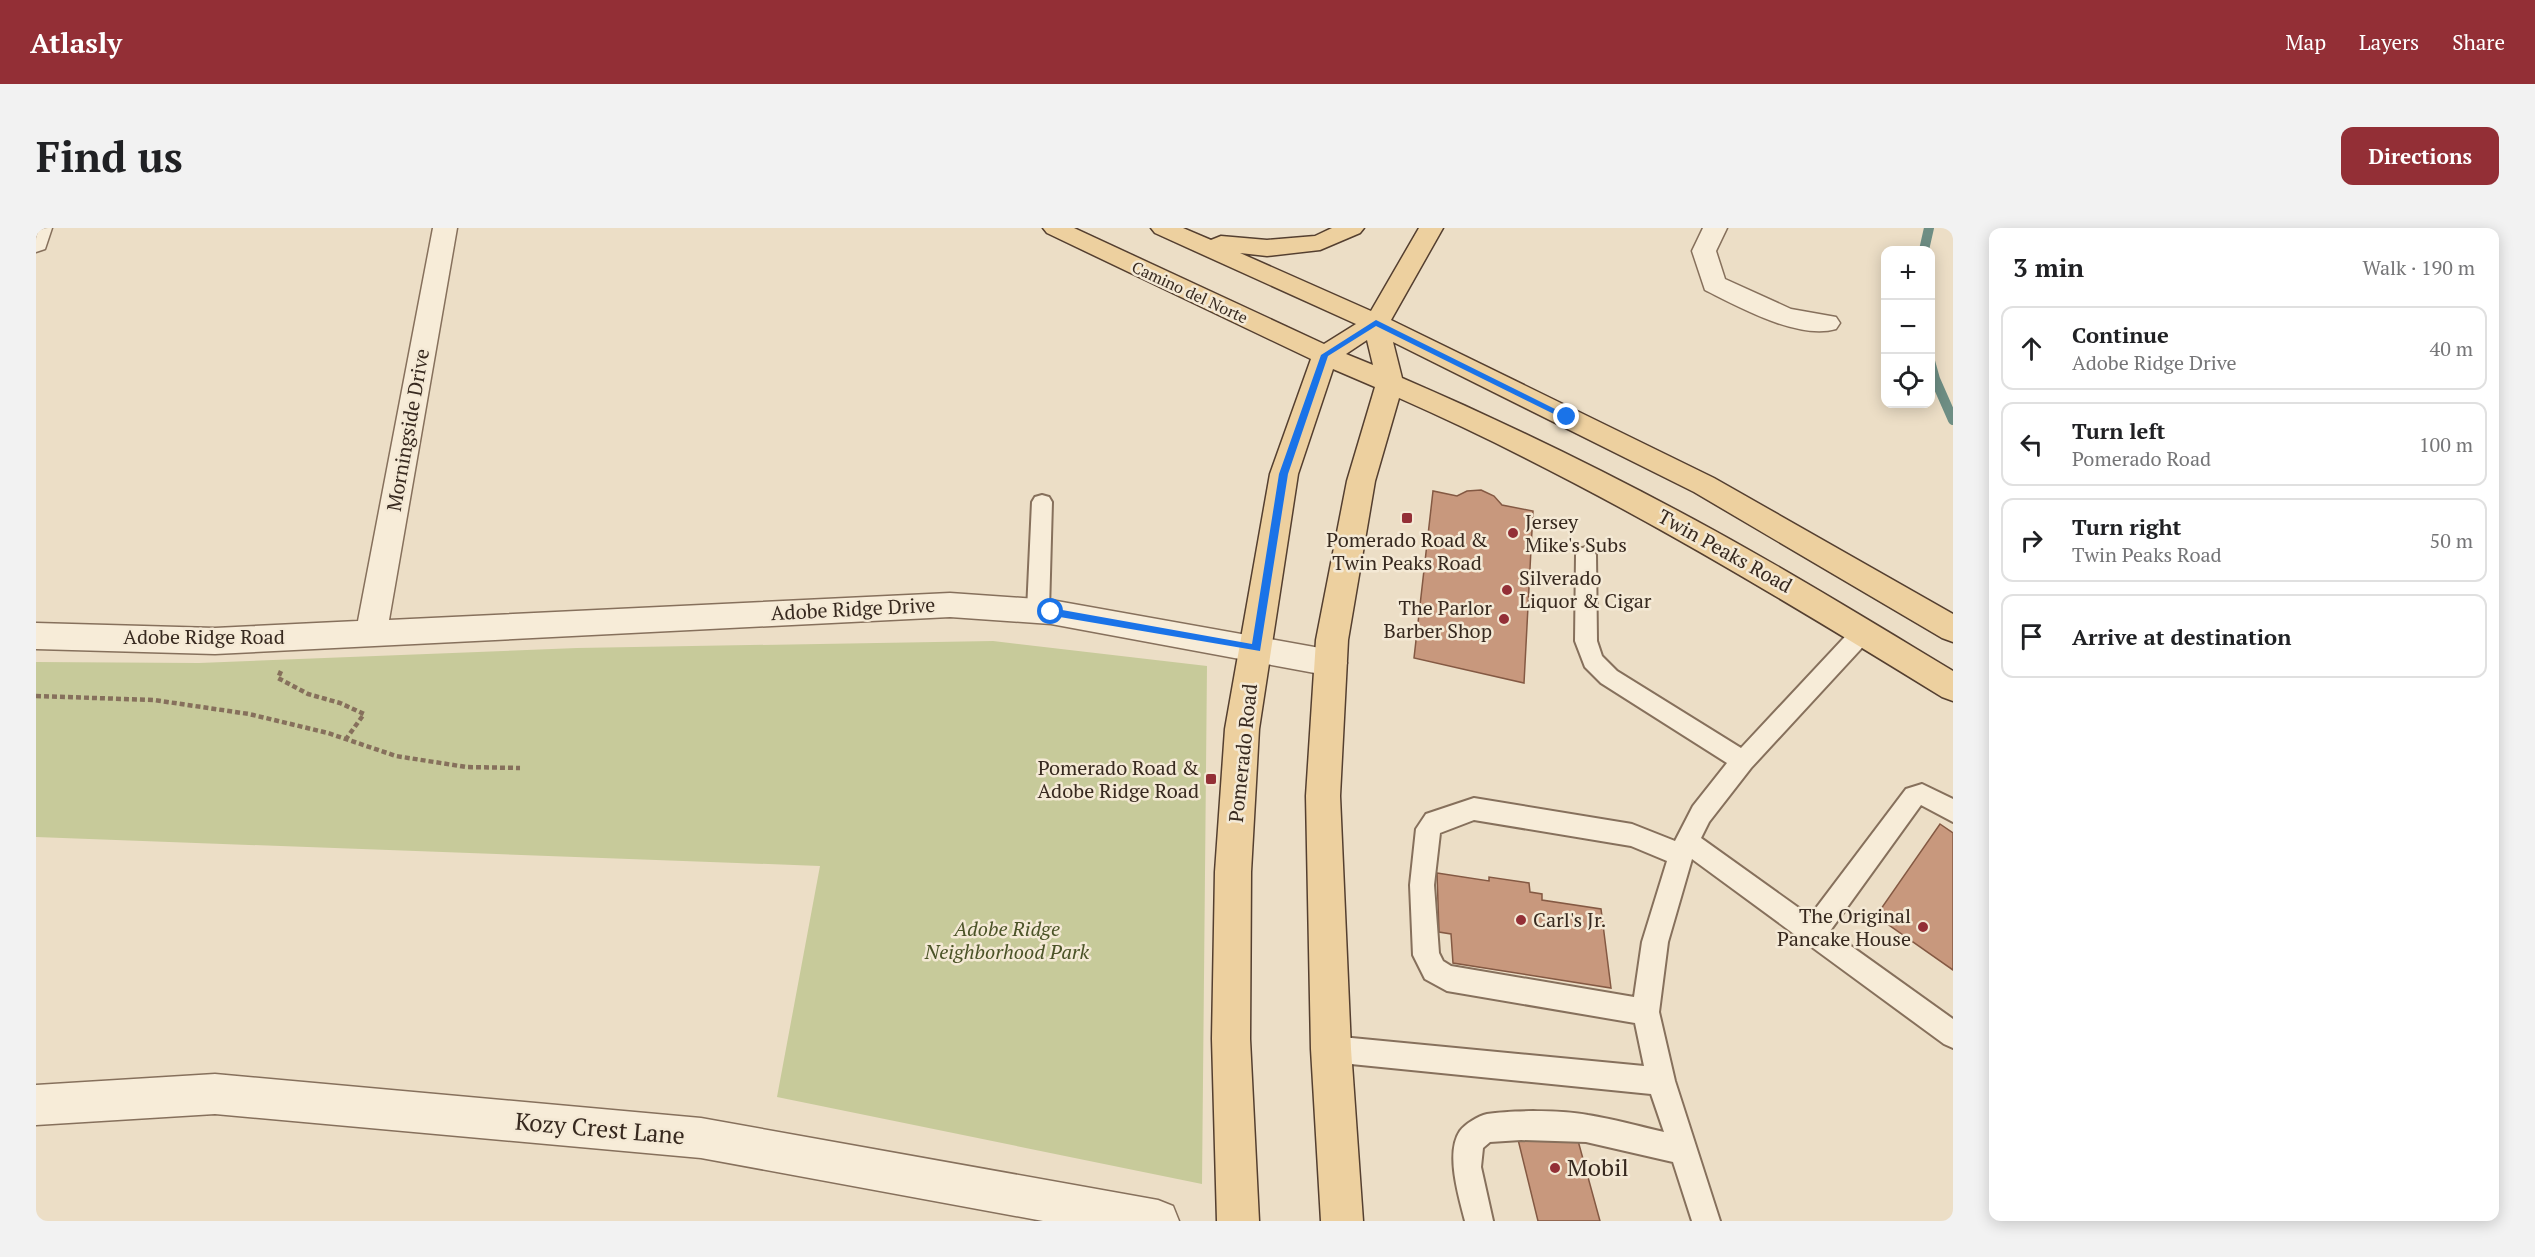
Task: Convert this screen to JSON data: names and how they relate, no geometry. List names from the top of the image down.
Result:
{
  "streets": {
    "main road": ["Camino del Norte", "Twin Peaks Road", "Pomerado Road"],
    "street": [
      "Morningside Drive",
      "Adobe Ridge Drive",
      "Adobe Ridge Road",
      "Kozy Crest Lane"
    ]
  },
  "crossings": [
    ["Camino del Norte", "Twin Peaks Road"],
    ["Camino del Norte", "Pomerado Road"],
    ["Morningside Drive", "Adobe Ridge Drive"],
    ["Morningside Drive", "Adobe Ridge Road"],
    ["Twin Peaks Road", "Pomerado Road"],
    ["Adobe Ridge Drive", "Adobe Ridge Road"],
    ["Adobe Ridge Drive", "Pomerado Road"]
  ],
  "parks": ["Adobe Ridge Neighborhood Park"],
  "places": {
    "transit": ["Pomerado Road & Twin Peaks Road", "Pomerado Road & Adobe Ridge Road"],
    "other": [
      "Jersey Mike's Subs",
      "Silverado Liquor & Cigar",
      "The Parlor Barber Shop",
      "Carl's Jr.",
      "The Original Pancake House",
      "Mobil"
    ]
  },
  "page": {
    "header": "Atlasly",
    "nav": ["Map", "Layers", "Share"],
    "buttons": "Directions",
    "title": "Find us",
    "heading": ["3 min", "Walk · 190 m"],
    "map_buttons": ["+", "−"],
    "list": [
      ["Continue", "Adobe Ridge Drive", "40 m"],
      ["Turn left", "Pomerado Road", "100 m"],
      ["Turn right", "Twin Peaks Road", "50 m"],
      "Arrive at destination"
    ]
  }
}
